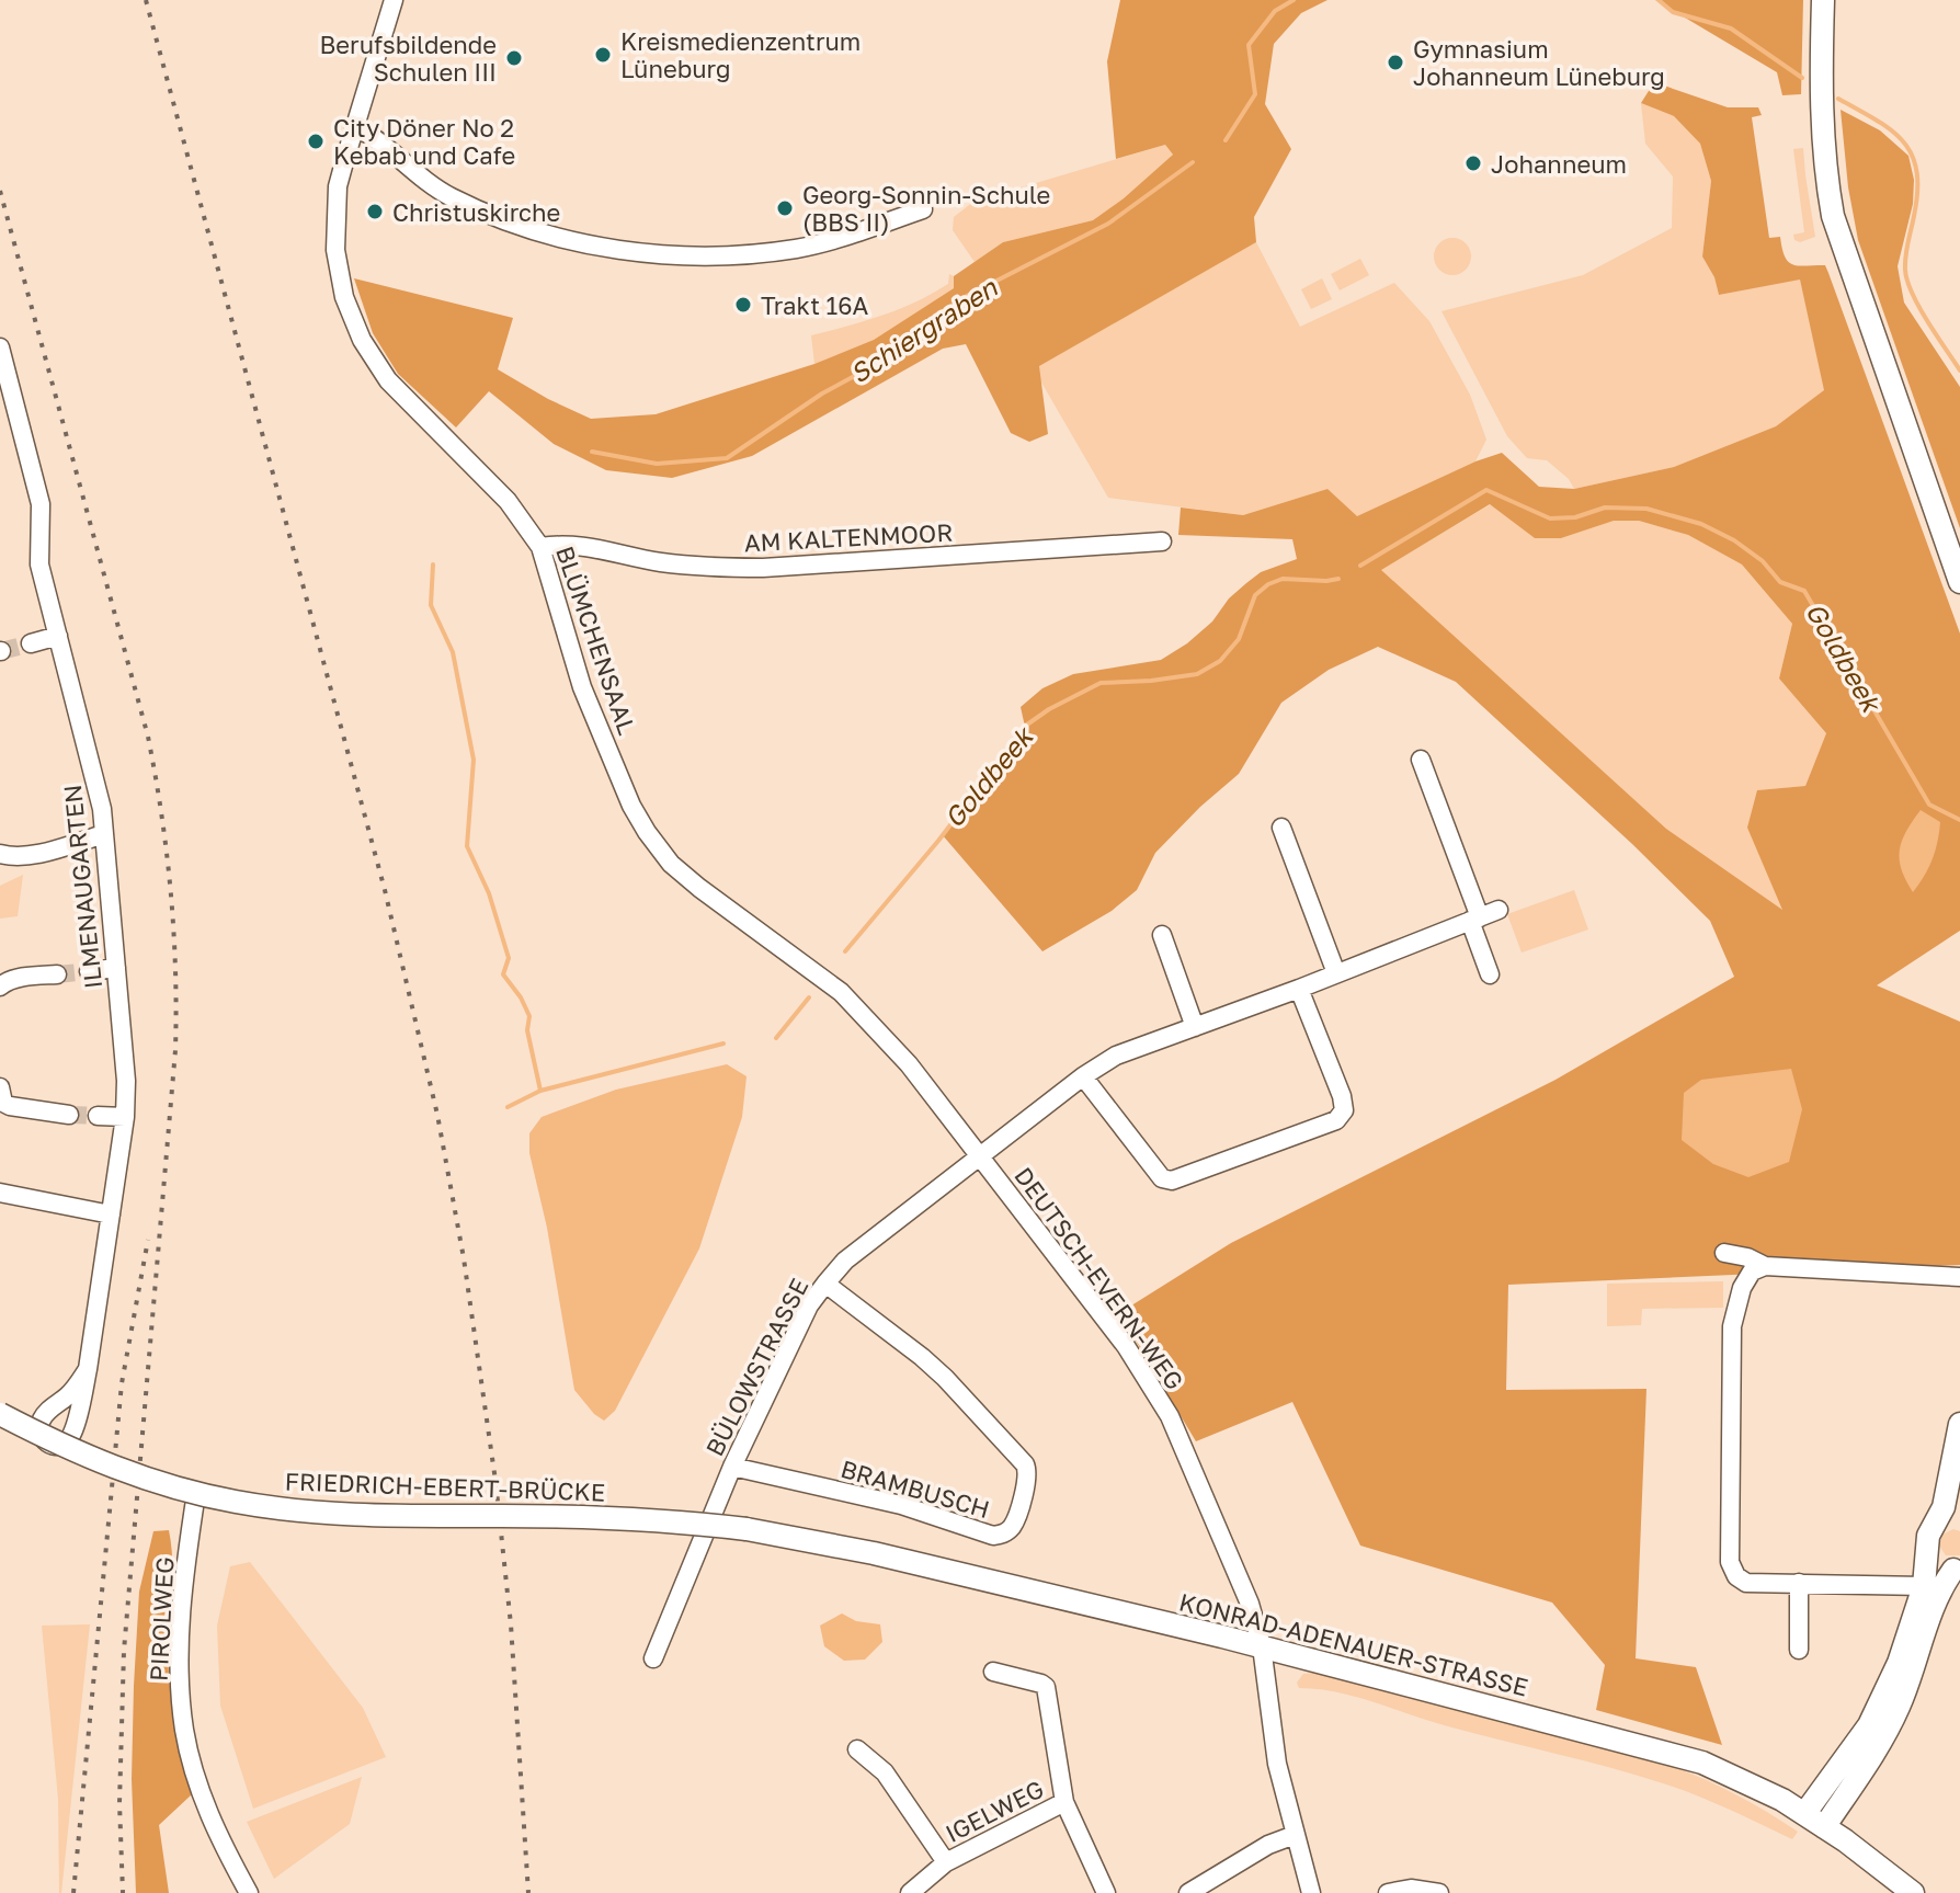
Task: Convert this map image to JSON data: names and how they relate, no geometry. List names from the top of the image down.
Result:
{
  "streets": {
    "main road": ["FRIEDRICH-EBERT-BRÜCKE", "KONRAD-ADENAUER-STRASSE"],
    "street": [
      "AM KALTENMOOR",
      "BLÜMCHENSAAL",
      "ILMENAUGARTEN",
      "DEUTSCH-EVERN-WEG",
      "BÜLOWSTRASSE",
      "BRAMBUSCH",
      "PIROLWEG",
      "IGELWEG"
    ]
  },
  "crossings": [
    ["AM KALTENMOOR", "BLÜMCHENSAAL"],
    ["BLÜMCHENSAAL", "DEUTSCH-EVERN-WEG"],
    ["DEUTSCH-EVERN-WEG", "BÜLOWSTRASSE"],
    ["DEUTSCH-EVERN-WEG", "KONRAD-ADENAUER-STRASSE"],
    ["BÜLOWSTRASSE", "BRAMBUSCH"],
    ["FRIEDRICH-EBERT-BRÜCKE", "PIROLWEG"],
    ["FRIEDRICH-EBERT-BRÜCKE", "KONRAD-ADENAUER-STRASSE"]
  ],
  "water": ["Schiergraben", "Goldbeek"],
  "places": [
    "Kreismedienzentrum Lüneburg",
    "Berufsbildende Schulen III",
    "Gymnasium Johanneum Lüneburg",
    "City Döner No 2 Kebab und Cafe",
    "Johanneum",
    "Georg-Sonnin-Schule (BBS II)",
    "Christuskirche",
    "Trakt 16A"
  ]
}
